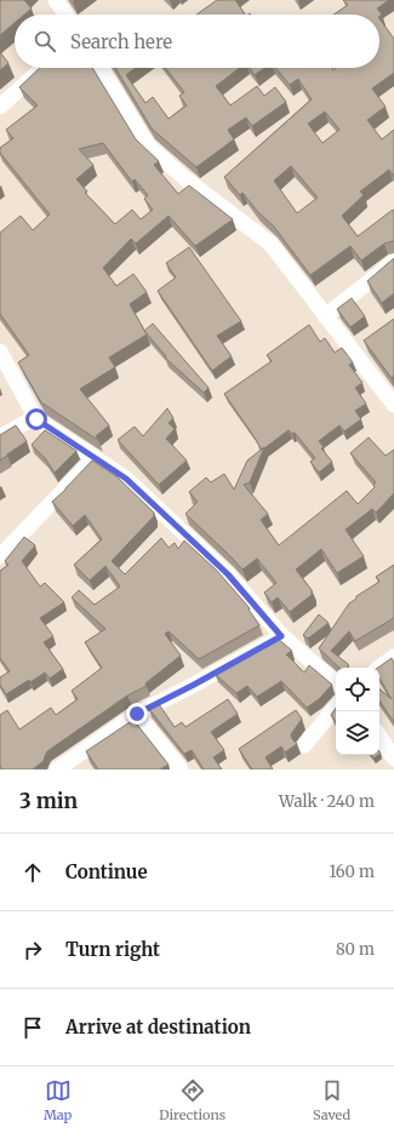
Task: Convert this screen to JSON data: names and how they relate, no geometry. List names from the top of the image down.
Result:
{
  "page": {
    "search": "Search here",
    "heading": ["3 min", "Walk · 240 m"],
    "list": [
      ["Continue", "160 m"],
      ["Turn right", "80 m"],
      "Arrive at destination"
    ],
    "nav": ["Map", "Directions", "Saved"]
  }
}
